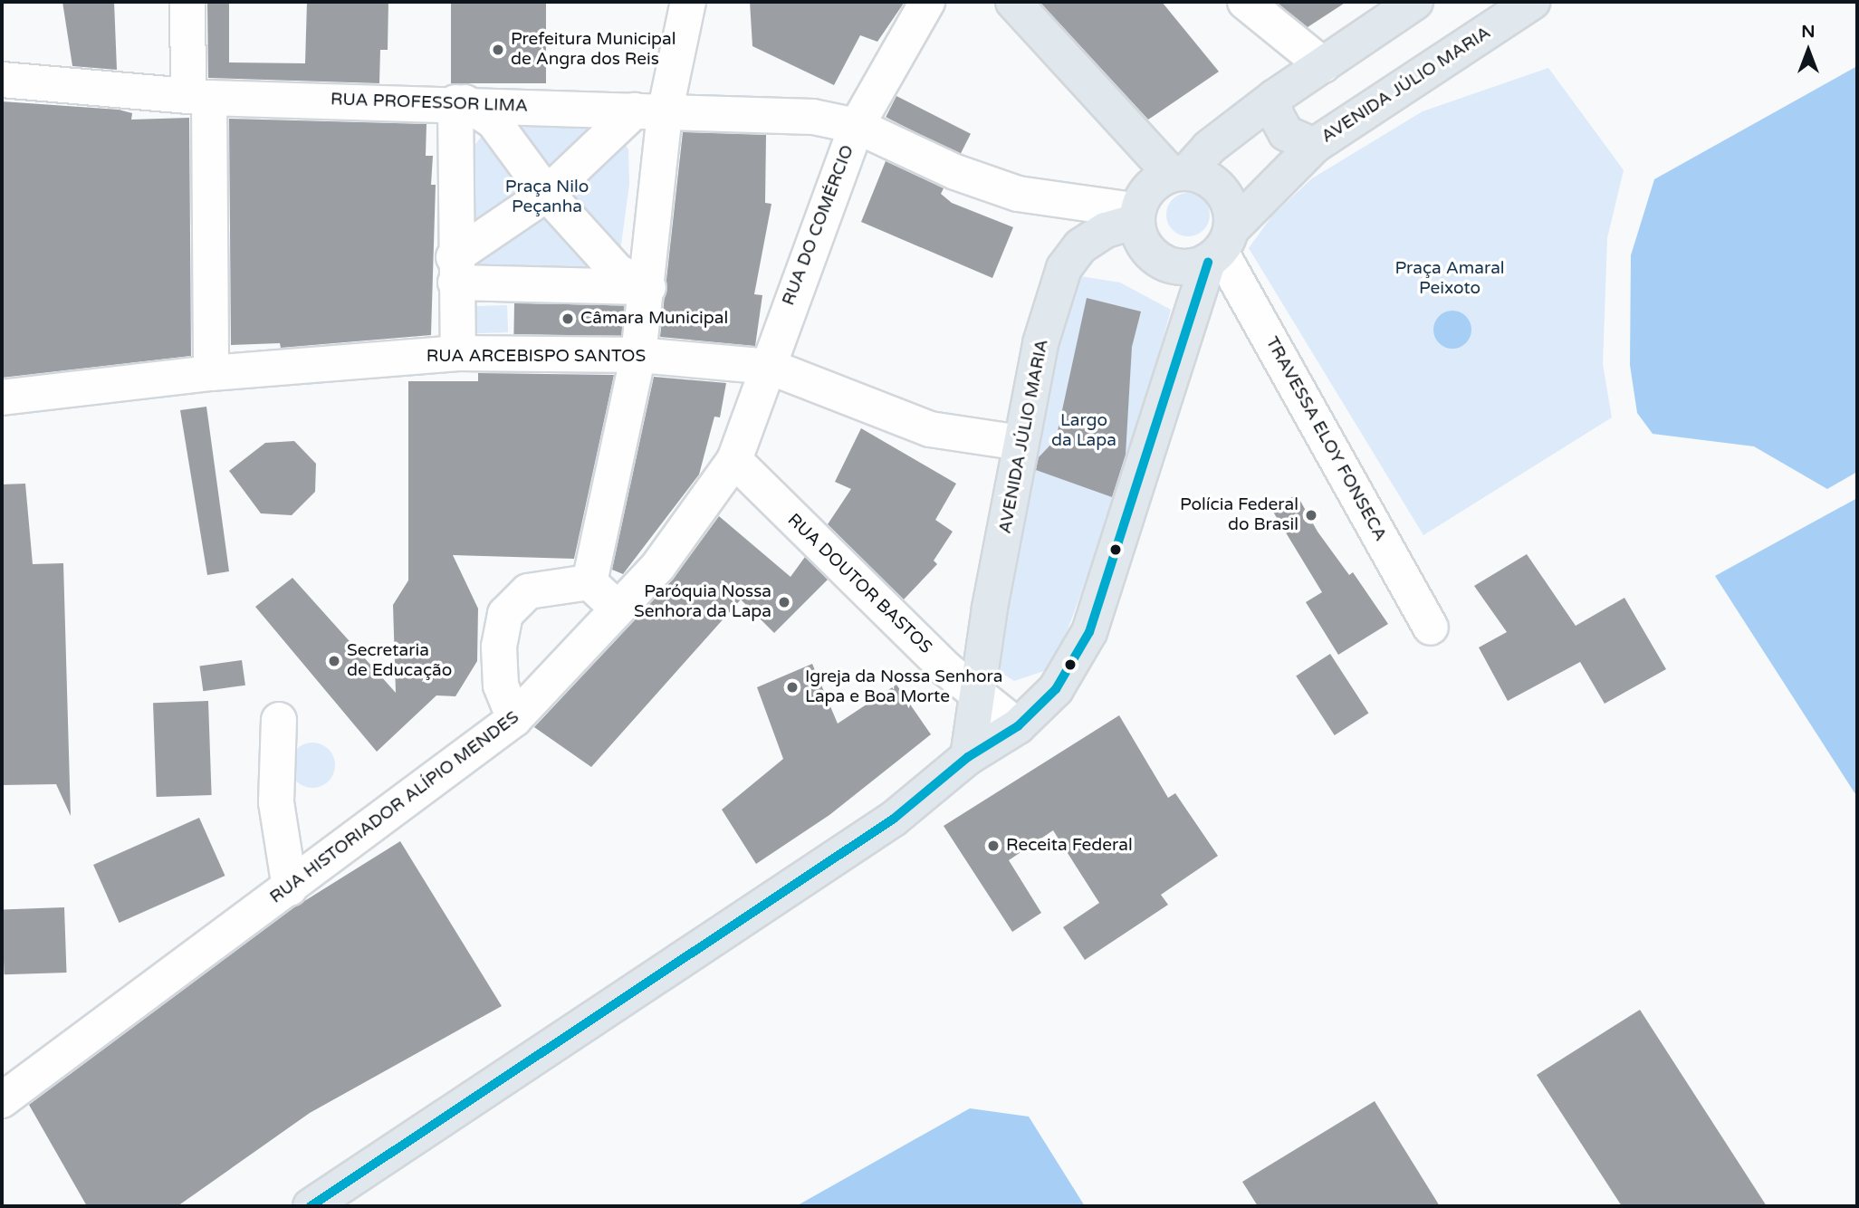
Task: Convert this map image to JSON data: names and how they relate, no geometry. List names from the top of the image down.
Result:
{
  "streets": {
    "main road": ["AVENIDA JÚLIO MARIA"],
    "street": [
      "RUA PROFESSOR LIMA",
      "RUA DO COMÉRCIO",
      "RUA ARCEBISPO SANTOS",
      "TRAVESSA ELOY FONSECA",
      "RUA DOUTOR BASTOS",
      "RUA HISTORIADOR ALÍPIO MENDES"
    ]
  },
  "crossings": [
    ["AVENIDA JÚLIO MARIA", "RUA ARCEBISPO SANTOS"],
    ["AVENIDA JÚLIO MARIA", "TRAVESSA ELOY FONSECA"],
    ["AVENIDA JÚLIO MARIA", "RUA DOUTOR BASTOS"],
    ["RUA PROFESSOR LIMA", "RUA DO COMÉRCIO"],
    ["RUA DO COMÉRCIO", "RUA ARCEBISPO SANTOS"],
    ["RUA DO COMÉRCIO", "RUA DOUTOR BASTOS"],
    ["RUA DO COMÉRCIO", "RUA HISTORIADOR ALÍPIO MENDES"],
    ["RUA DOUTOR BASTOS", "RUA HISTORIADOR ALÍPIO MENDES"]
  ],
  "parks": ["Praça Nilo Peçanha", "Praça Amaral Peixoto", "Largo da Lapa"],
  "places": [
    "Prefeitura Municipal de Angra dos Reis",
    "Câmara Municipal",
    "Polícia Federal do Brasil",
    "Paróquia Nossa Senhora da Lapa",
    "Secretaria de Educação",
    "Igreja da Nossa Senhora Lapa e Boa Morte",
    "Receita Federal"
  ],
  "north": "top"
}
